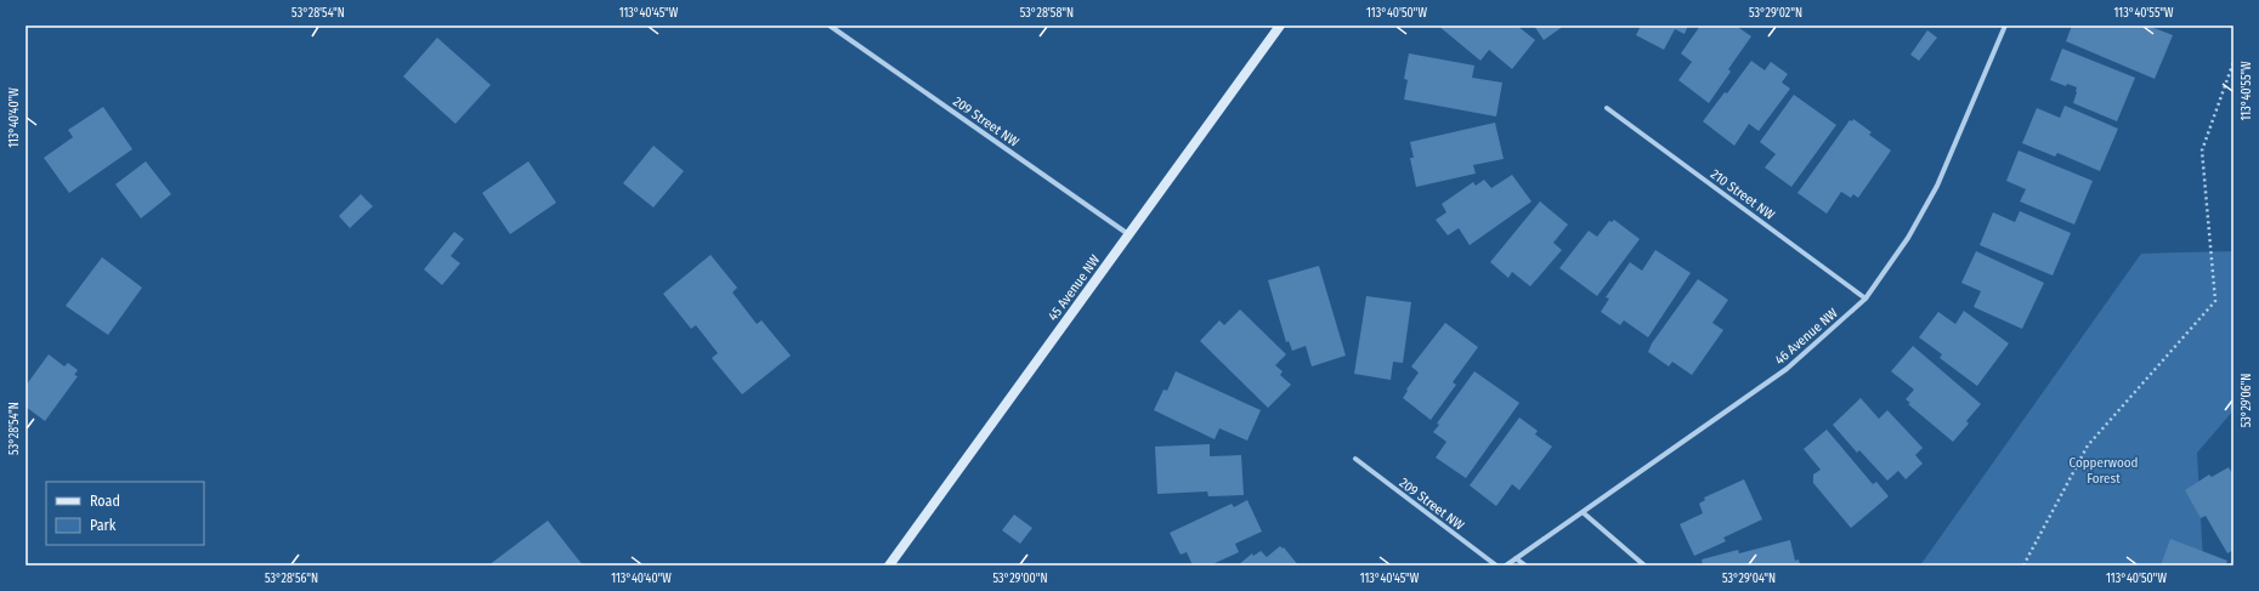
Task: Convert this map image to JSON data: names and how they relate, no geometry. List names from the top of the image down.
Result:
{
  "streets": {
    "street": [
      "209 Street NW",
      "210 Street NW",
      "45 Avenue NW",
      "46 Avenue NW"
    ]
  },
  "crossings": [
    ["209 Street NW", "45 Avenue NW"],
    ["210 Street NW", "46 Avenue NW"]
  ],
  "parks": ["Copperwood Forest"],
  "legend": ["Road", "Park"],
  "coordinates": [
    "53°28'54\"N",
    "113°40'45\"W",
    "53°28'58\"N",
    "113°40'50\"W",
    "53°29'02\"N",
    "113°40'55\"W",
    "113°40'40\"W",
    "53°29'06\"N",
    "53°28'56\"N",
    "53°29'00\"N",
    "53°29'04\"N"
  ]
}
